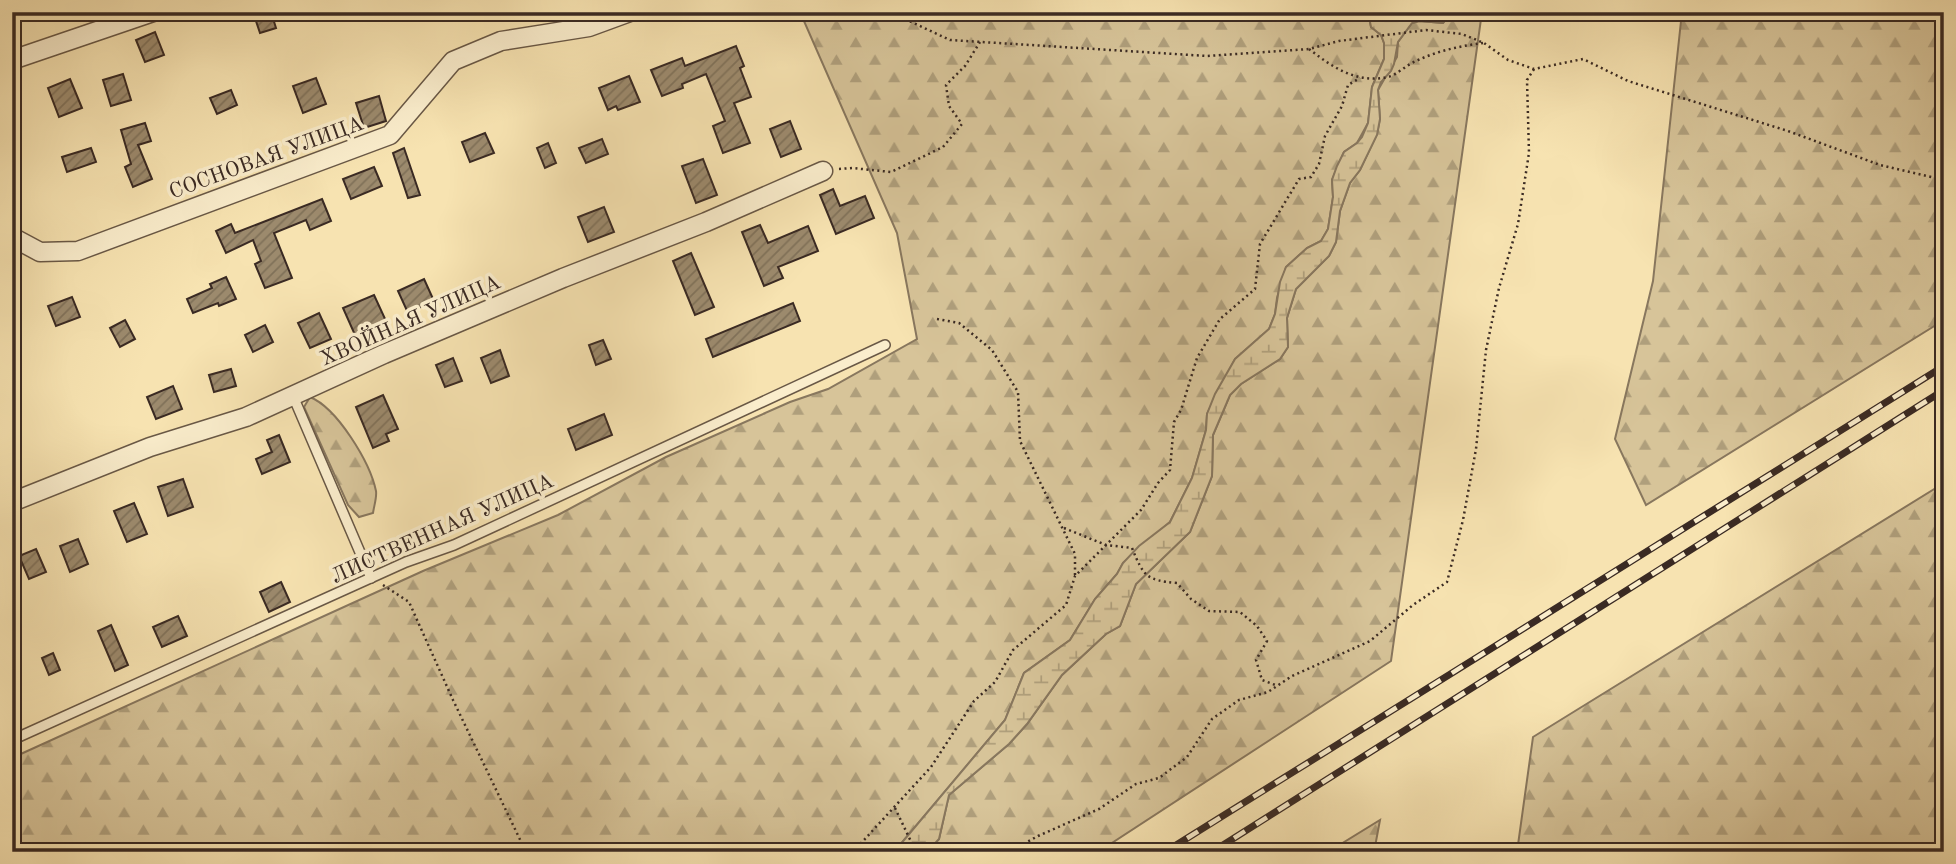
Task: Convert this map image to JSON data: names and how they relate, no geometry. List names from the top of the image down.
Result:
{
  "streets": {
    "street": ["СОСНОВАЯ УЛИЦА", "ХВОЙНАЯ УЛИЦА"],
    "lane": ["ЛИСТВЕННАЯ УЛИЦА"]
  }
}
